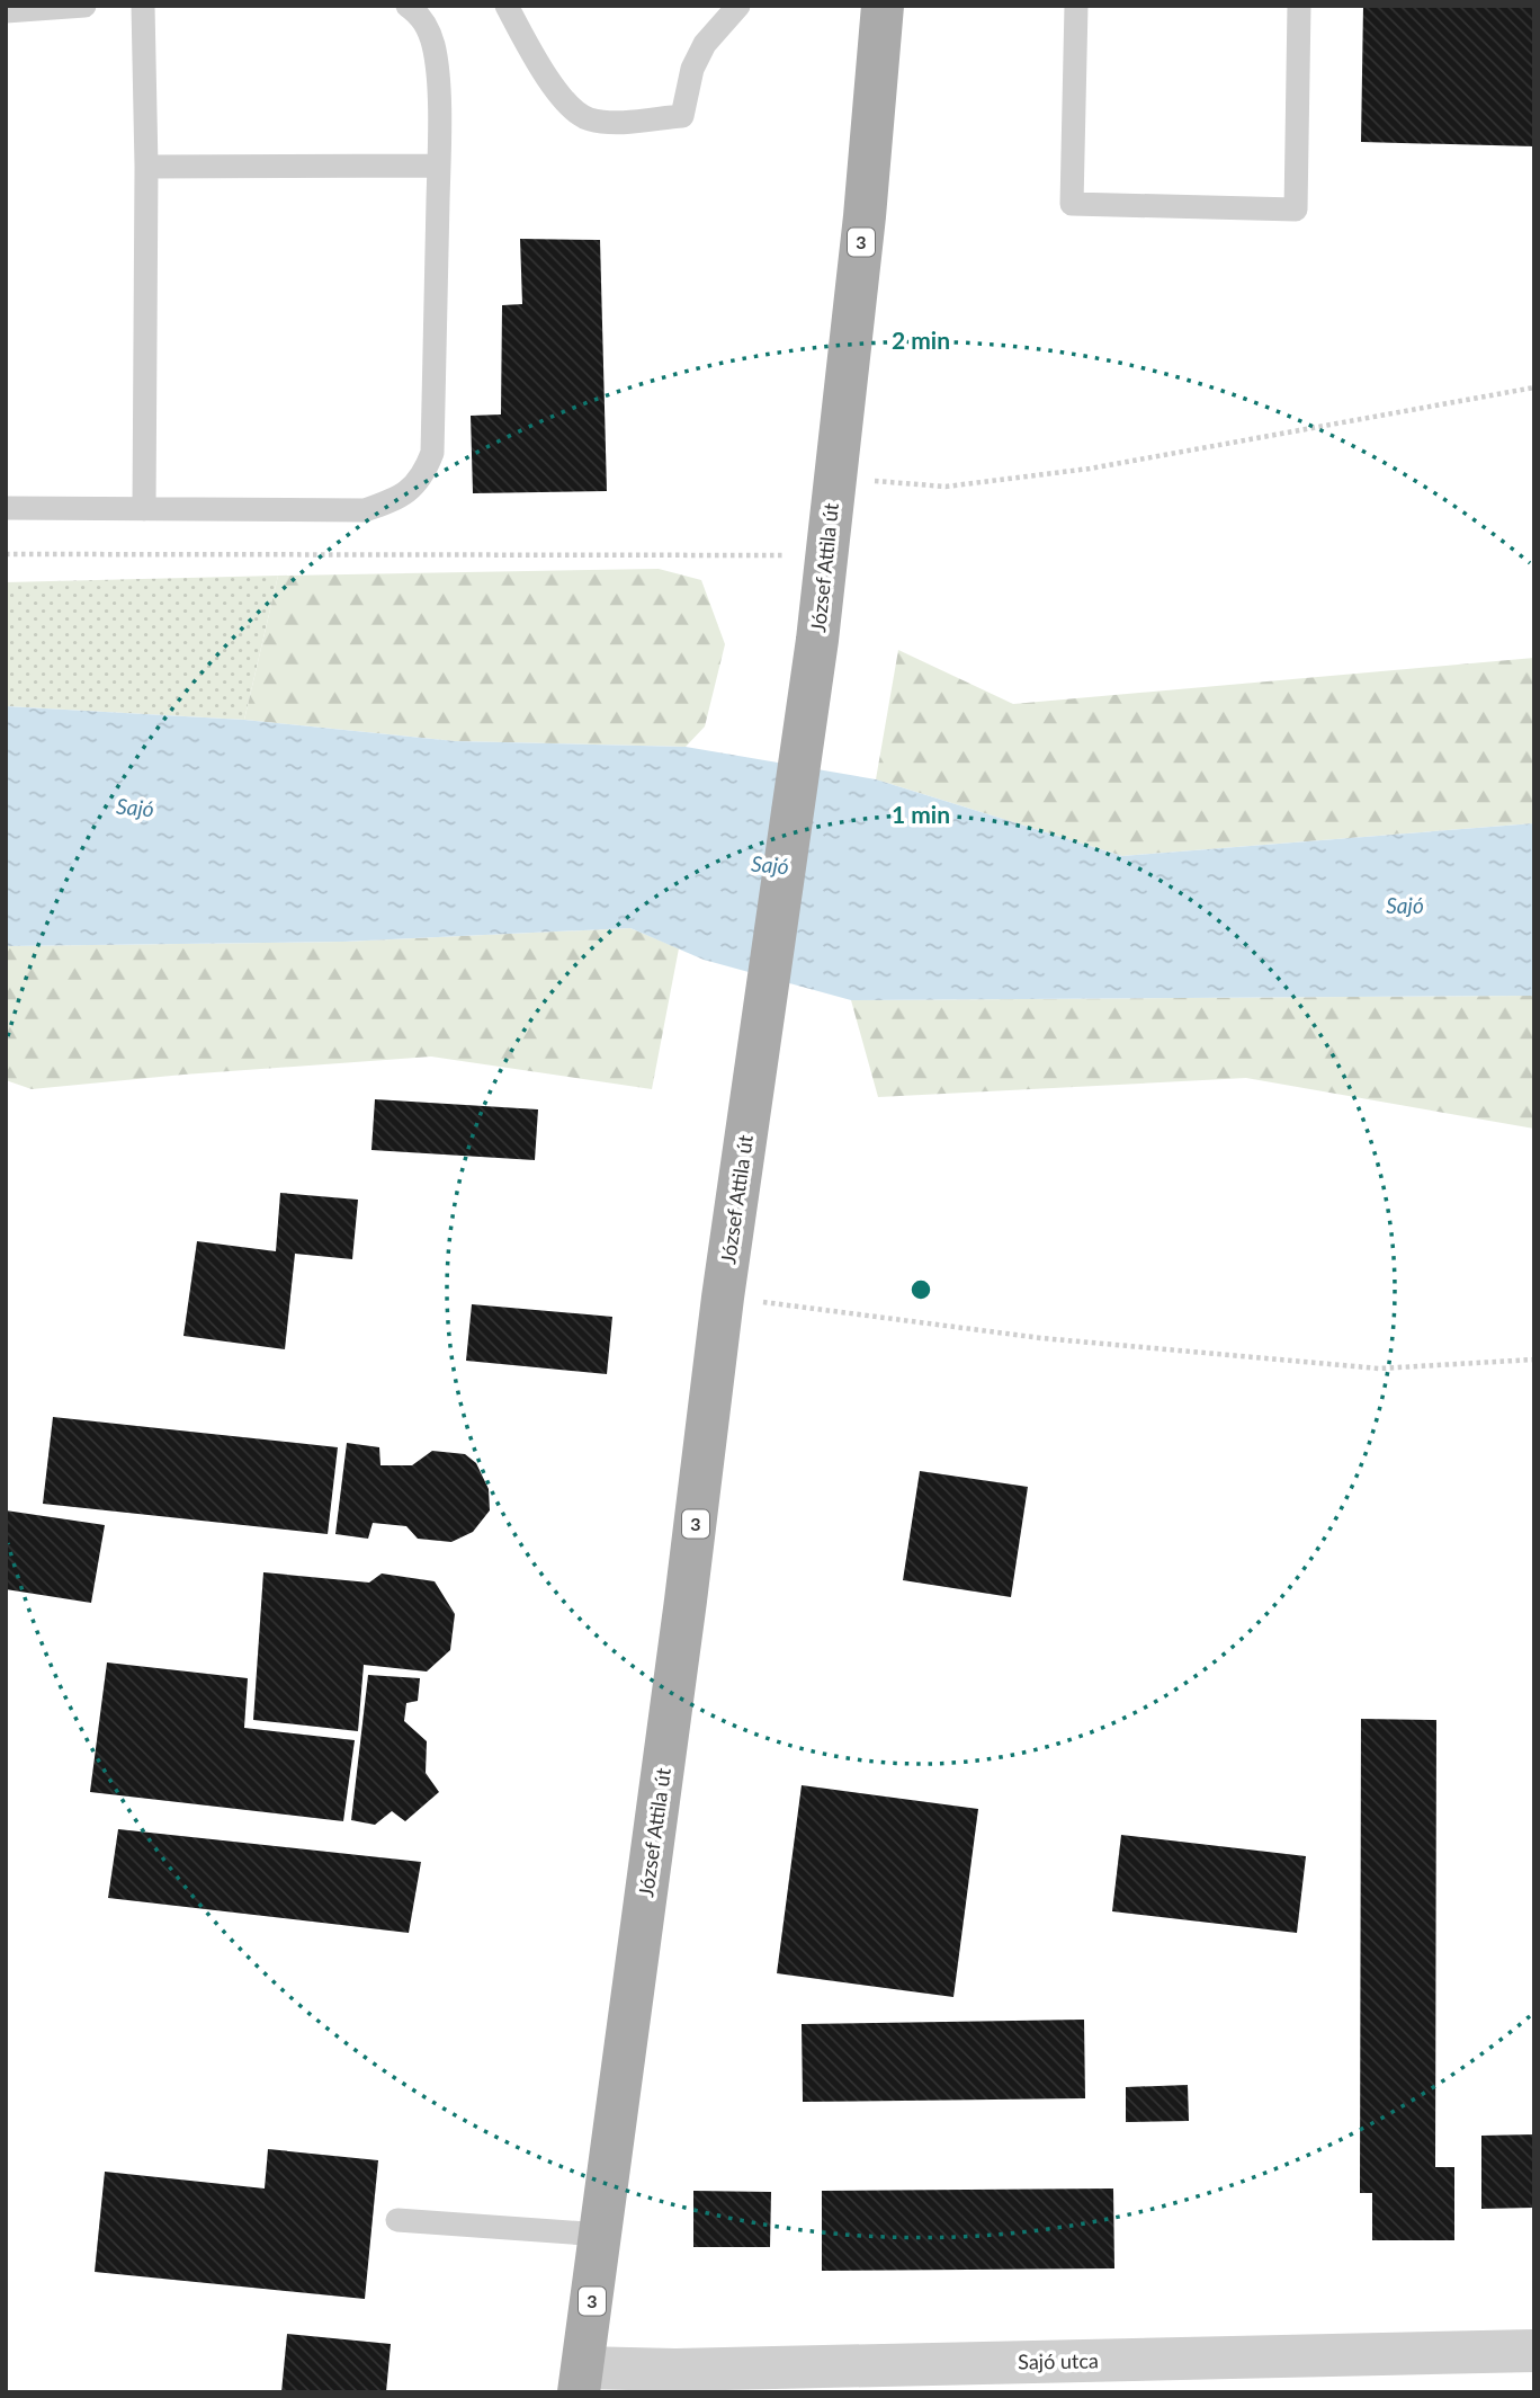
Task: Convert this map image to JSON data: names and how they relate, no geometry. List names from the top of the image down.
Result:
{
  "streets": {
    "main road": ["3", "József Attila út"],
    "street": ["Sajó utca"]
  },
  "crossings": [
    ["József Attila út", "Sajó utca"]
  ],
  "water": ["Sajó"],
  "rings": ["2 min", "1 min"]
}
